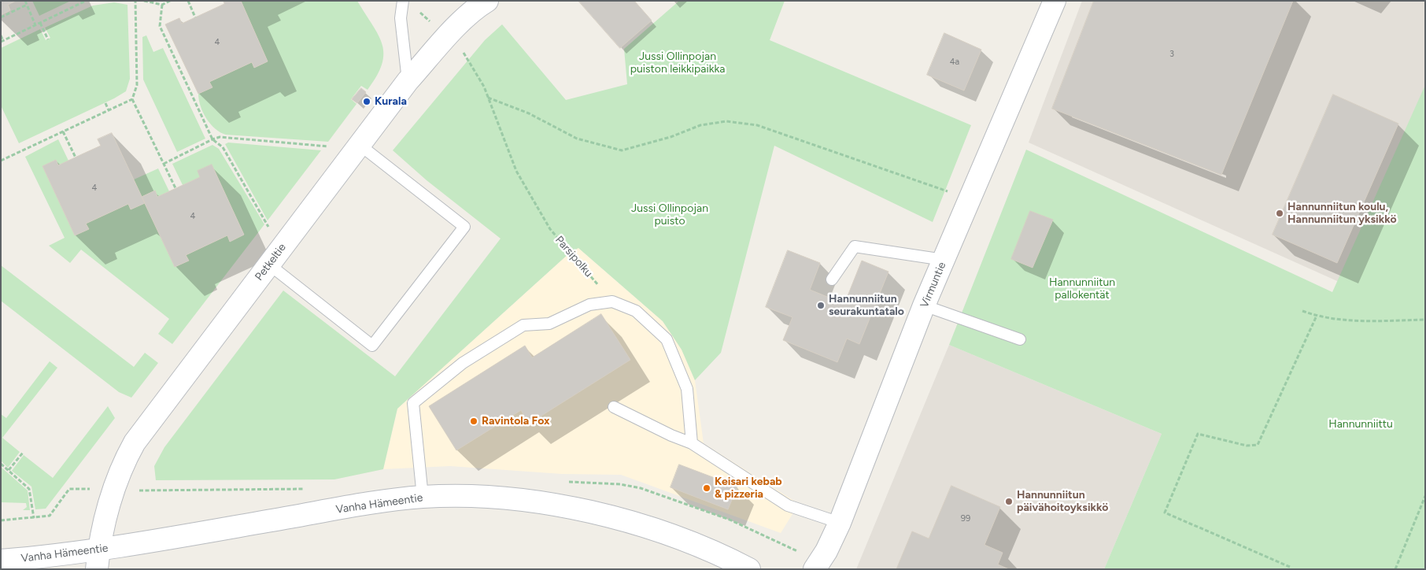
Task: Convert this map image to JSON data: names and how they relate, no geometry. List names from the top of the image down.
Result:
{
  "streets": {
    "street": ["Petkeltie", "Virmuntie", "Vanha Hämeentie"],
    "path": ["Parsipolku"]
  },
  "crossings": [
    ["Petkeltie", "Vanha Hämeentie"]
  ],
  "parks": [
    "Jussi Ollinpojan puiston leikkipaikka",
    "Jussi Ollinpojan puisto",
    "Hannunniitun pallokentät",
    "Hannunniittu"
  ],
  "places": [
    "Kurala",
    "Hannunniitun koulu, Hannunniitun yksikkö",
    "Hannunniitun seurakuntatalo",
    "Ravintola Fox",
    "Keisari kebab & pizzeria",
    "Hannunniitun päivähoitoyksikkö"
  ],
  "house_numbers": [
    "4",
    "3",
    "4a",
    "4",
    "4",
    "99"
  ]
}
